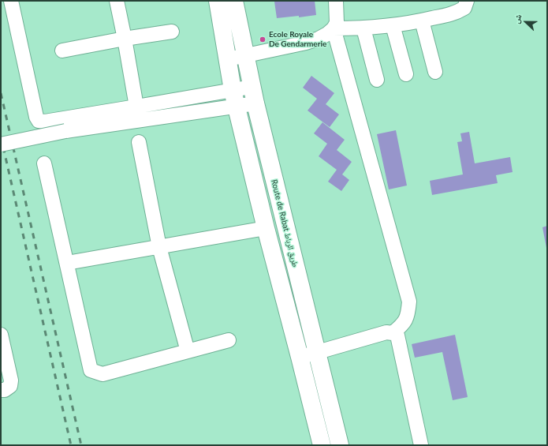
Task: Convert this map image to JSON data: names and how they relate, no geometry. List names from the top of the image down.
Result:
{
  "streets": {
    "main road": ["Route de Rabat طريق الرباط"]
  },
  "places": ["Ecole Royale De Gendarmerie"],
  "north": "left"
}
